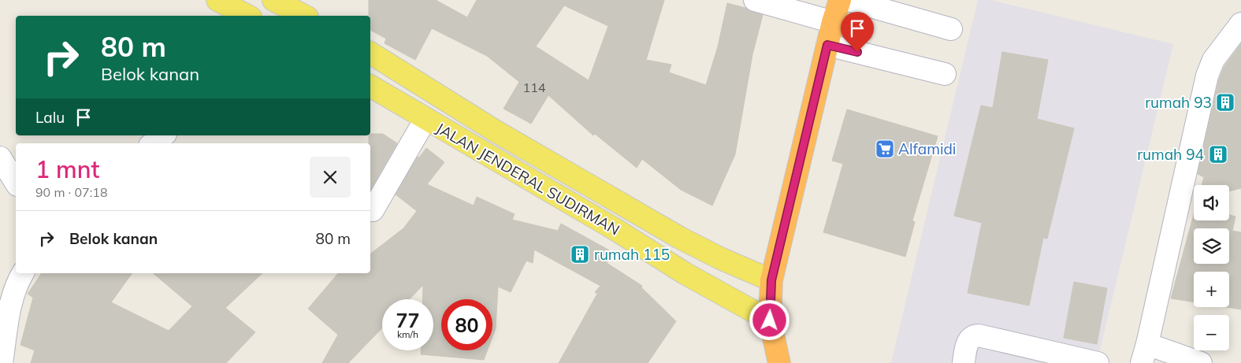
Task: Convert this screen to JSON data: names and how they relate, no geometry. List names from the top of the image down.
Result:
{
  "streets": {
    "main road": ["JALAN JENDERAL SUDIRMAN"]
  },
  "places": {
    "building": ["rumah 93", "rumah 94", "rumah 115"],
    "supermarket": ["Alfamidi"]
  },
  "house_numbers": ["114"],
  "page": {
    "turn": ["80 m", "Belok kanan"],
    "then": "Lalu",
    "heading": ["1 mnt", "90 m · 07:18"],
    "map_buttons": ["+", "−"],
    "list": [
      {
        "name": "Belok kanan",
        "value": "80 m"
      }
    ],
    "speed": "77 km/h",
    "limit": "80"
  }
}
